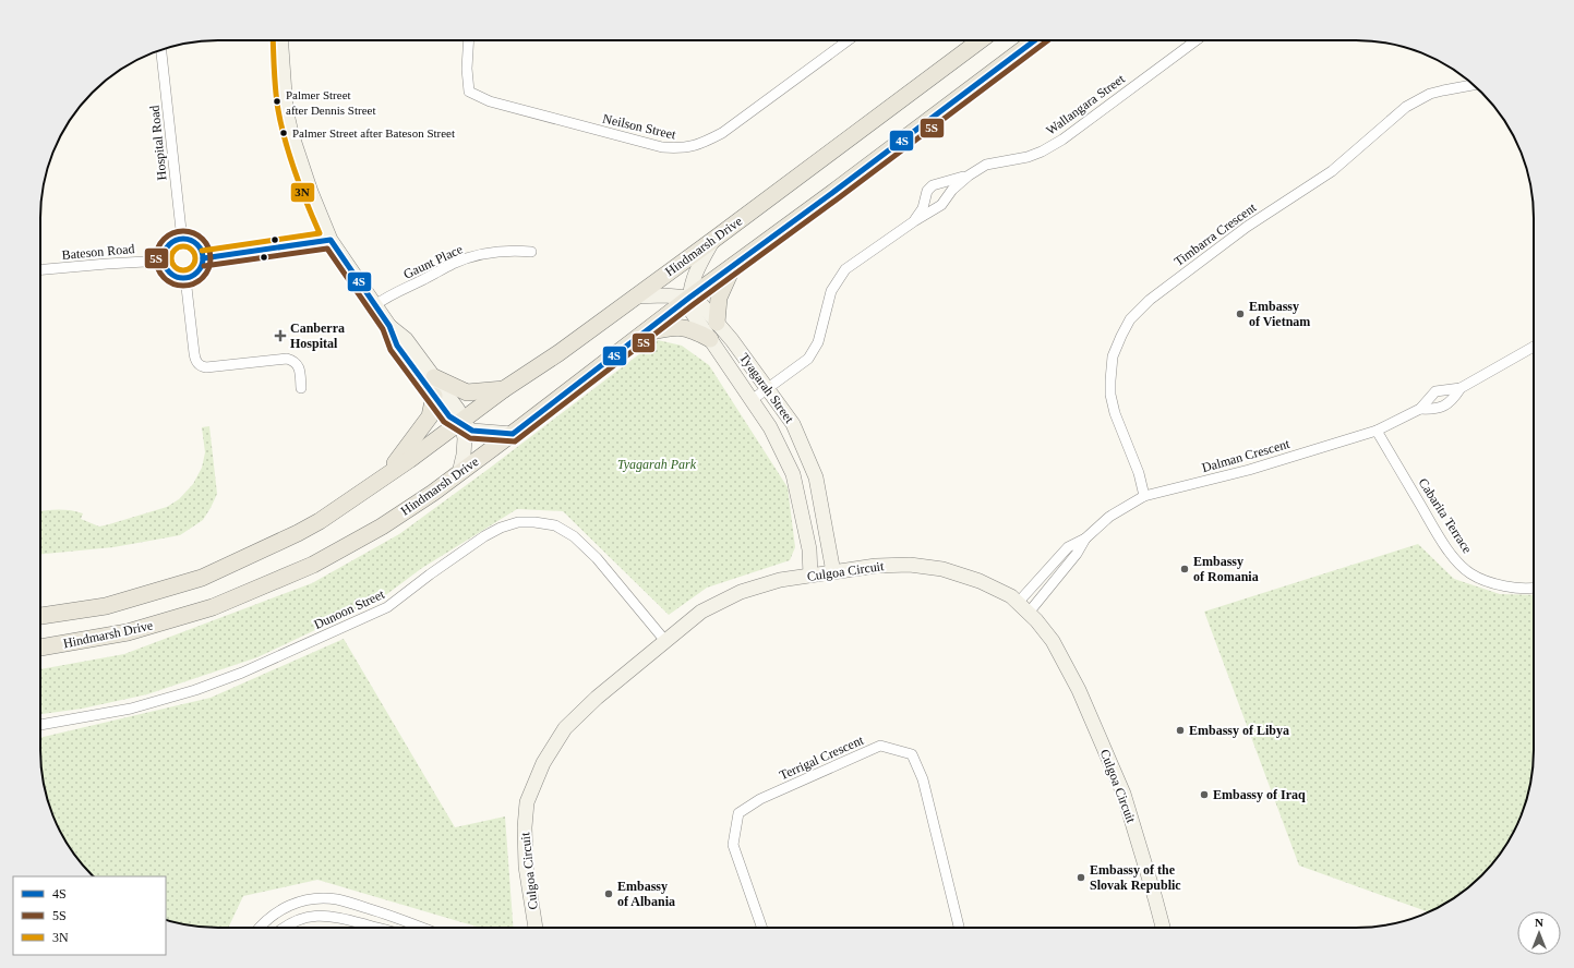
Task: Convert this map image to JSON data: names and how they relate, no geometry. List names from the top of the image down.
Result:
{
  "streets": {
    "main road": ["Hindmarsh Drive"],
    "street": [
      "Wallangara Street",
      "Neilson Street",
      "Hospital Road",
      "Timbarra Crescent",
      "Bateson Road",
      "Gaunt Place",
      "Tyagarah Street",
      "Dalman Crescent",
      "Cabarita Terrace",
      "Culgoa Circuit",
      "Dunoon Street",
      "Terrigal Crescent"
    ]
  },
  "crossings": [
    ["Wallangara Street", "Tyagarah Street"],
    ["Hospital Road", "Bateson Road"],
    ["Timbarra Crescent", "Dalman Crescent"],
    ["Hindmarsh Drive", "Tyagarah Street"],
    ["Tyagarah Street", "Culgoa Circuit"],
    ["Dalman Crescent", "Cabarita Terrace"],
    ["Dalman Crescent", "Culgoa Circuit"],
    ["Culgoa Circuit", "Dunoon Street"]
  ],
  "parks": ["Tyagarah Park"],
  "places": {
    "other": [
      "Palmer Street after Dennis Street",
      "Palmer Street after Bateson Street",
      "Embassy of Vietnam",
      "Embassy of Romania",
      "Embassy of Libya",
      "Embassy of Iraq",
      "Embassy of the Slovak Republic",
      "Embassy of Albania"
    ],
    "health": ["Canberra Hospital"]
  },
  "lines": ["transit line 4S", "transit line 5S", "transit line 3N"],
  "legend": ["4S", "5S", "3N"],
  "north": "top"
}
